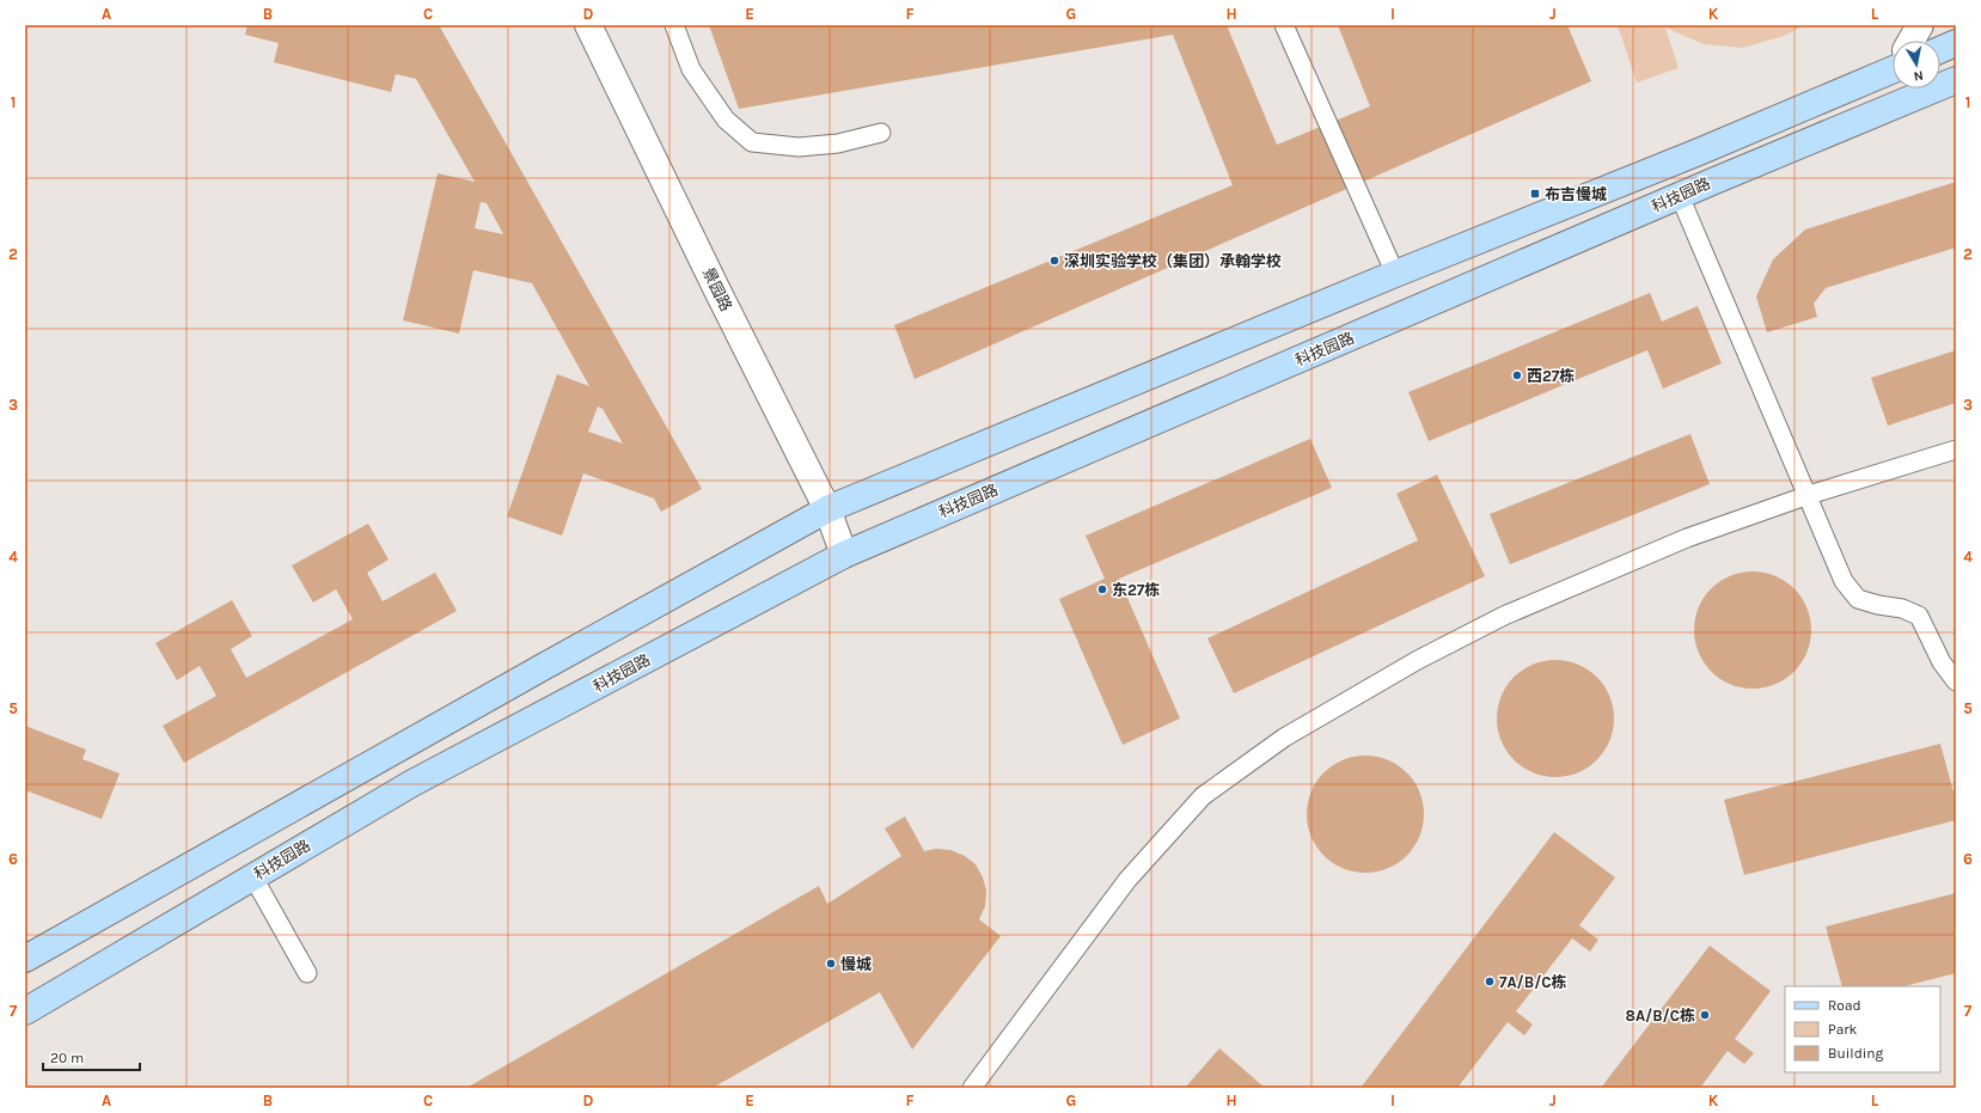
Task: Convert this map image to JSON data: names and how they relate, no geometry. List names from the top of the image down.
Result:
{
  "streets": {
    "main road": ["科技园路"],
    "street": ["景园路"]
  },
  "crossings": [
    ["科技园路", "景园路"]
  ],
  "places": {
    "transit": ["布吉慢城"],
    "other": [
      "深圳实验学校（集团）承翰学校",
      "西27栋",
      "东27栋",
      "慢城",
      "7A/B/C栋",
      "8A/B/C栋"
    ]
  },
  "legend": ["Road", "Park", "Building"],
  "scale_bar": "20 m",
  "north": "bottom",
  "grid": {
    "columns": [
      "A",
      "B",
      "C",
      "D",
      "E",
      "F",
      "G",
      "H",
      "I",
      "J",
      "K",
      "L"
    ],
    "rows": [
      "1",
      "2",
      "3",
      "4",
      "5",
      "6",
      "7"
    ]
  }
}
